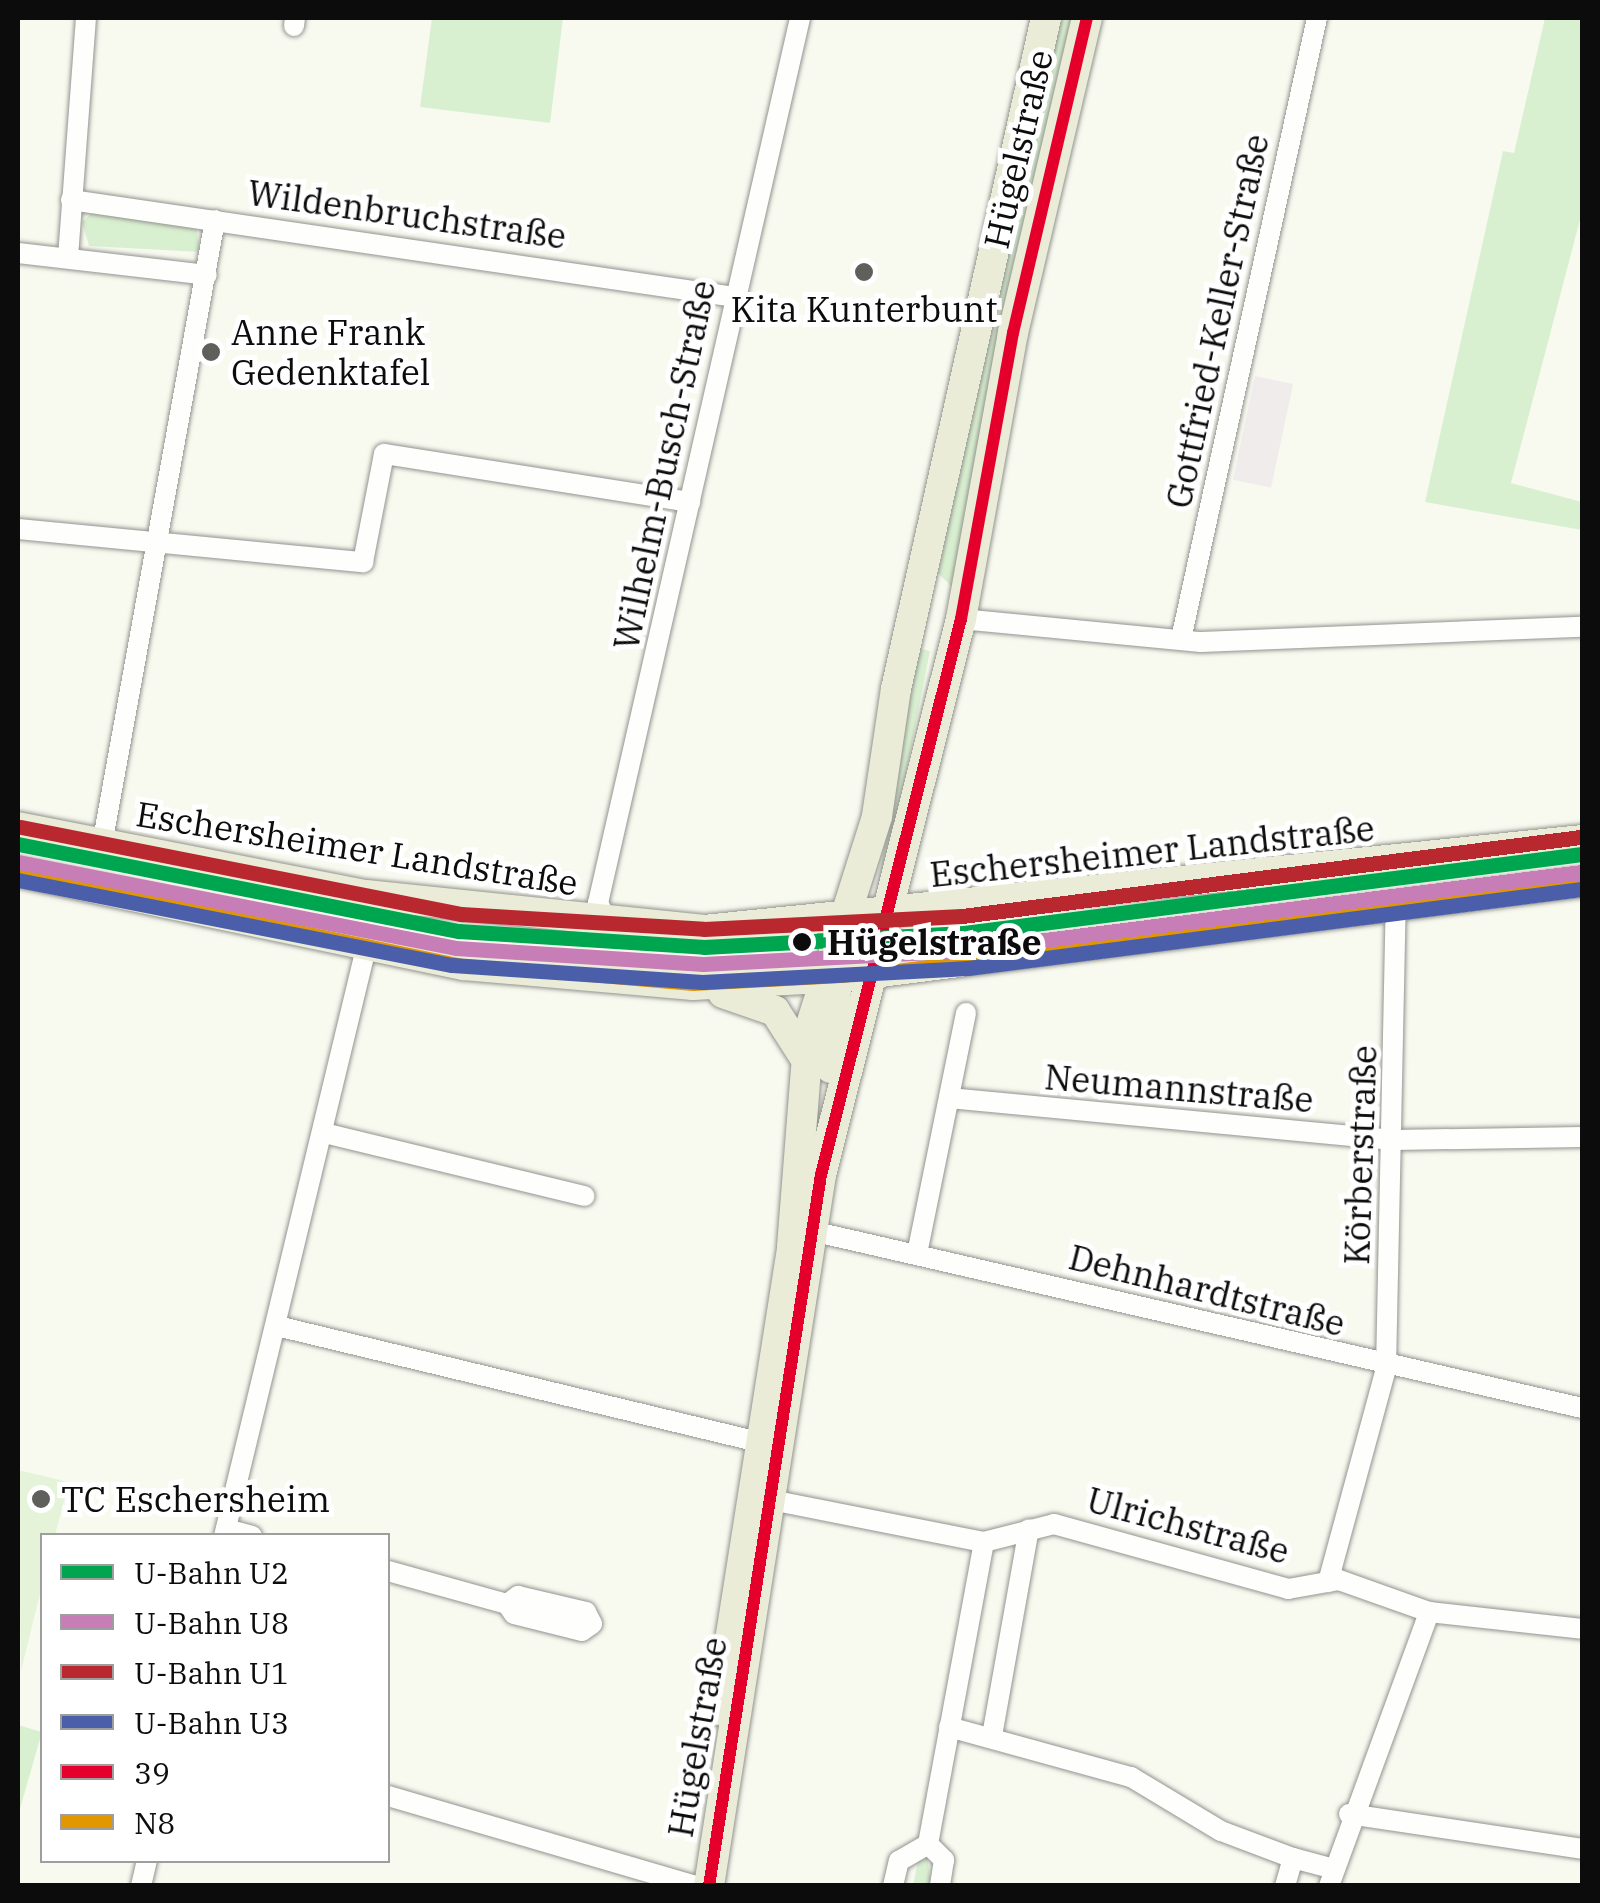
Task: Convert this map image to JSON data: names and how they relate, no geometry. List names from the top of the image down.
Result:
{
  "streets": {
    "main road": ["Hügelstraße", "Eschersheimer Landstraße"],
    "street": [
      "Wildenbruchstraße",
      "Gottfried-Keller-Straße",
      "Wilhelm-Busch-Straße",
      "Neumannstraße",
      "Körberstraße",
      "Dehnhardtstraße",
      "Ulrichstraße"
    ]
  },
  "crossings": [
    ["Hügelstraße", "Eschersheimer Landstraße"],
    ["Hügelstraße", "Dehnhardtstraße"],
    ["Hügelstraße", "Ulrichstraße"],
    ["Wildenbruchstraße", "Wilhelm-Busch-Straße"],
    ["Wilhelm-Busch-Straße", "Eschersheimer Landstraße"],
    ["Neumannstraße", "Körberstraße"],
    ["Körberstraße", "Dehnhardtstraße"],
    ["Körberstraße", "Ulrichstraße"]
  ],
  "places": [
    "Kita Kunterbunt",
    "Anne Frank Gedenktafel",
    "Hügelstraße",
    "TC Eschersheim"
  ],
  "lines": [
    "transit line 39",
    "metro line U1",
    "metro line U2",
    "metro line U8",
    "transit line N8",
    "metro line U3"
  ],
  "legend": [
    "U-Bahn U2",
    "U-Bahn U8",
    "U-Bahn U1",
    "U-Bahn U3",
    "39",
    "N8"
  ]
}
